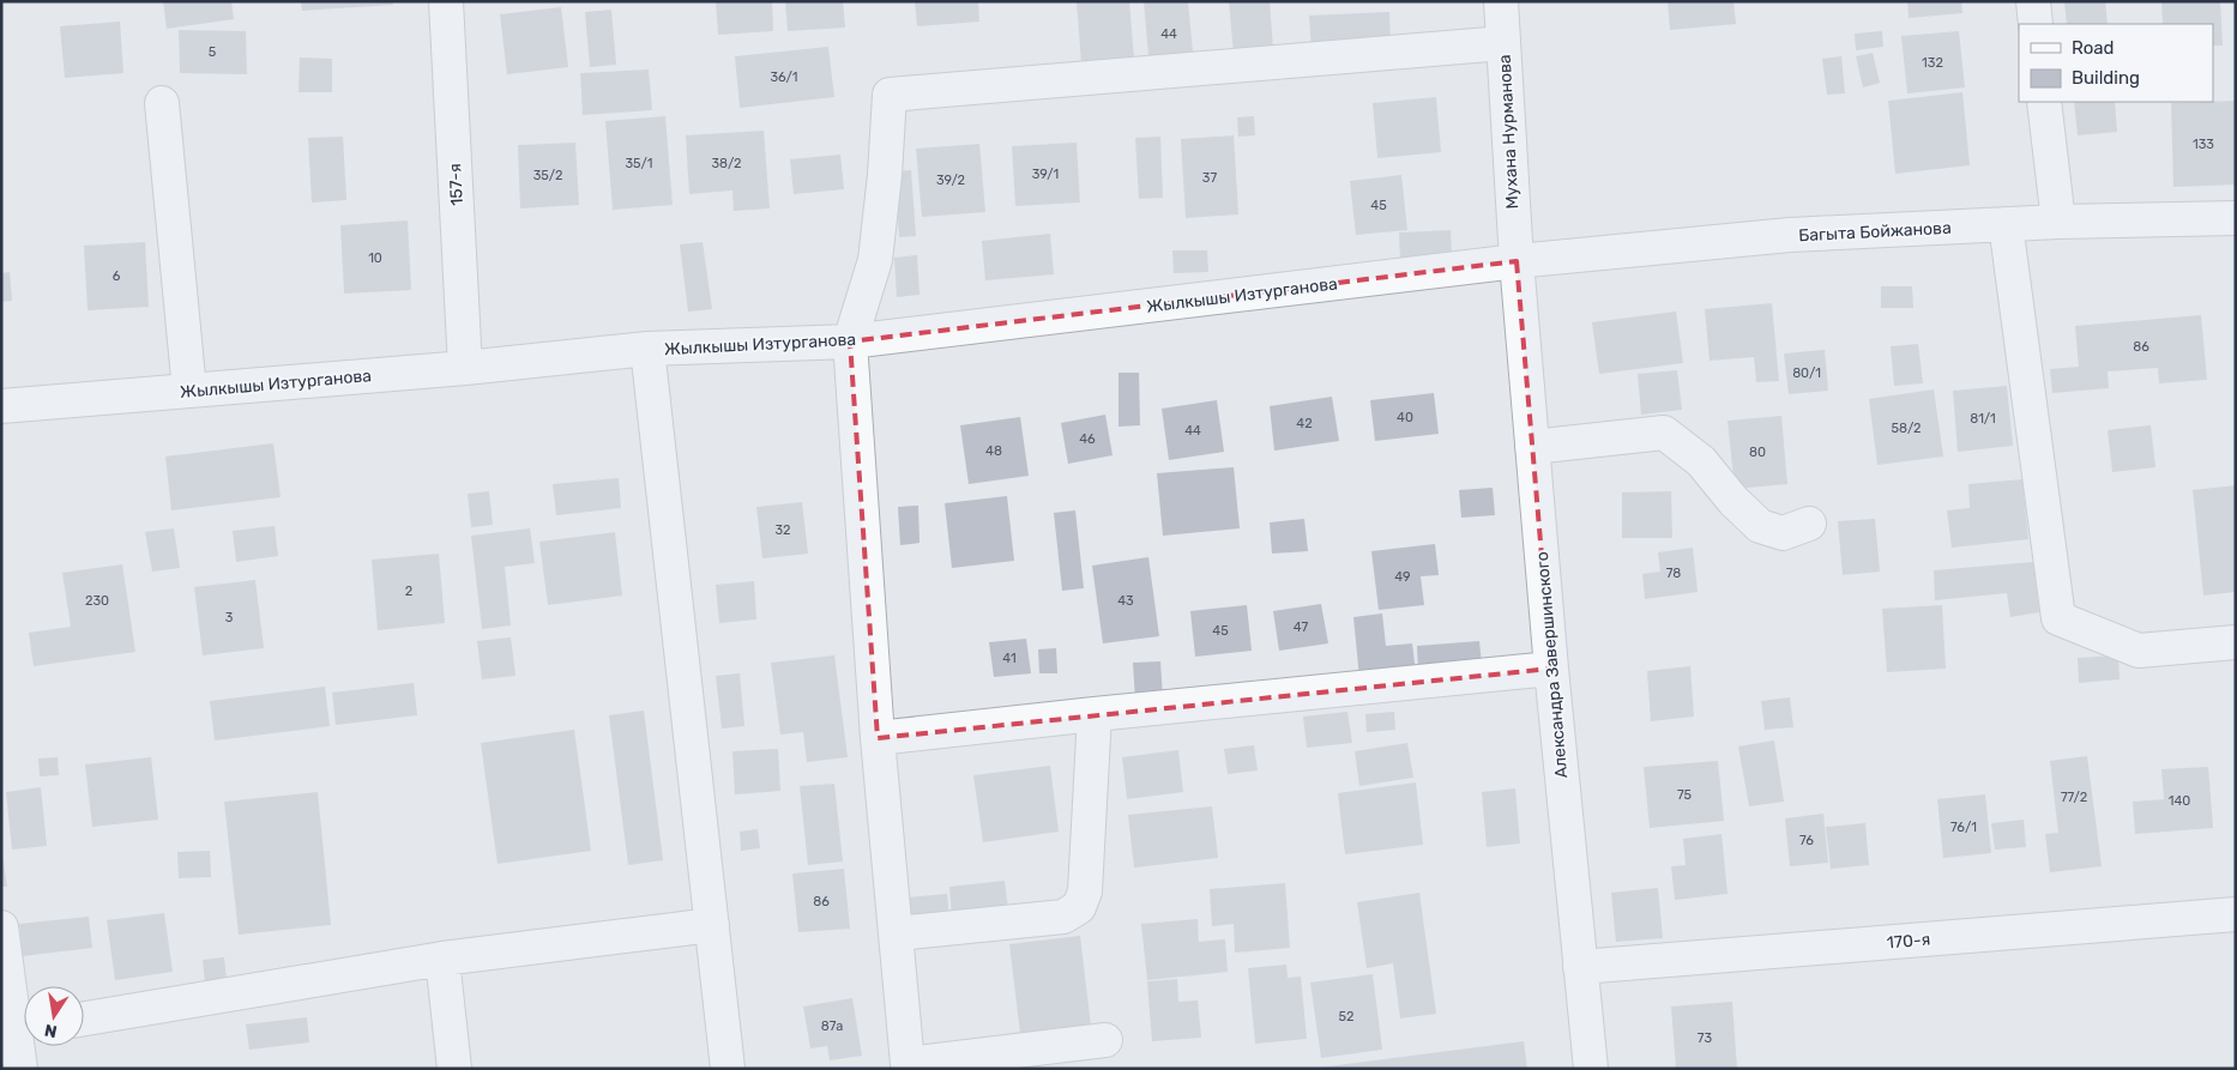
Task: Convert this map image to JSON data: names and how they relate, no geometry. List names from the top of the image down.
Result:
{
  "streets": {
    "street": [
      "Мухана Нурманова",
      "157-я",
      "Багыта Бойжанова",
      "Жылкышы Изтурганова",
      "Александра Завершинского",
      "170-я"
    ]
  },
  "crossings": [
    ["Мухана Нурманова", "Багыта Бойжанова"],
    ["Мухана Нурманова", "Жылкышы Изтурганова"],
    ["Мухана Нурманова", "Александра Завершинского"],
    ["157-я", "Жылкышы Изтурганова"],
    ["Багыта Бойжанова", "Жылкышы Изтурганова"],
    ["Багыта Бойжанова", "Александра Завершинского"],
    ["Жылкышы Изтурганова", "Александра Завершинского"],
    ["Александра Завершинского", "170-я"]
  ],
  "house_numbers": [
    "44",
    "5",
    "132",
    "36/1",
    "133",
    "35/1",
    "38/2",
    "39/1",
    "35/2",
    "37",
    "39/2",
    "45",
    "10",
    "6",
    "86",
    "80/1",
    "40",
    "81/1",
    "42",
    "58/2",
    "44",
    "46",
    "48",
    "80",
    "32",
    "78",
    "49",
    "2",
    "230",
    "43",
    "3",
    "47",
    "45",
    "41",
    "75",
    "77/2",
    "140",
    "76/1",
    "76",
    "86",
    "52",
    "87а",
    "73"
  ],
  "legend": ["Road", "Building"],
  "north": "bottom"
}
